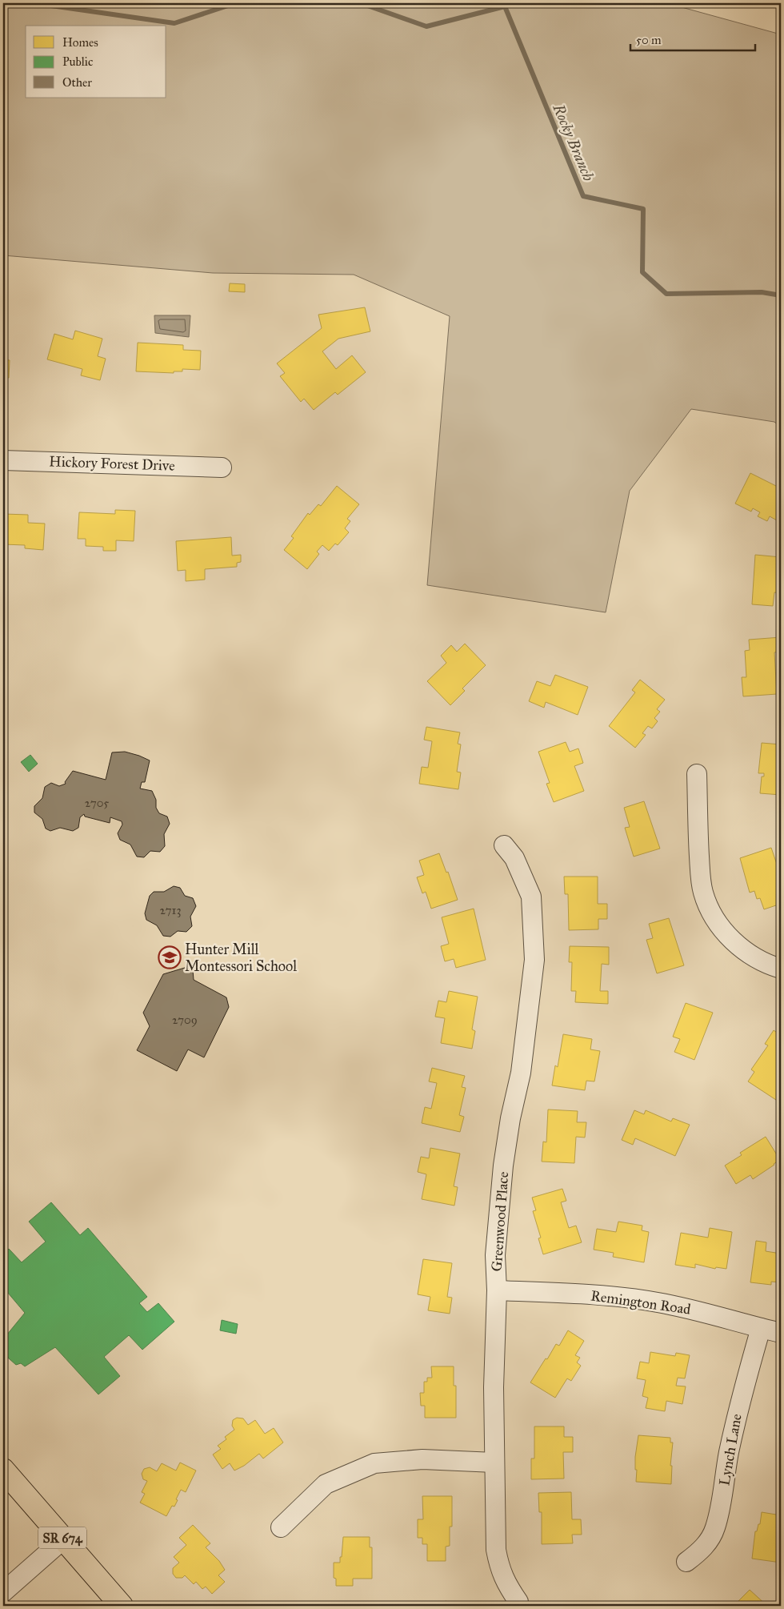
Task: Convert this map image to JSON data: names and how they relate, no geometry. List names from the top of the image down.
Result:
{
  "streets": {
    "main road": ["SR 674"],
    "street": [
      "Hickory Forest Drive",
      "Greenwood Place",
      "Remington Road",
      "Lynch Lane"
    ]
  },
  "crossings": [
    ["Greenwood Place", "Remington Road"],
    ["Remington Road", "Lynch Lane"]
  ],
  "water": ["Rocky Branch"],
  "places": {
    "school or university": ["Hunter Mill Montessori School"]
  },
  "house_numbers": ["2705", "2713", "2709"],
  "legend": ["Homes", "Public", "Other"],
  "scale_bar": "50 m"
}
